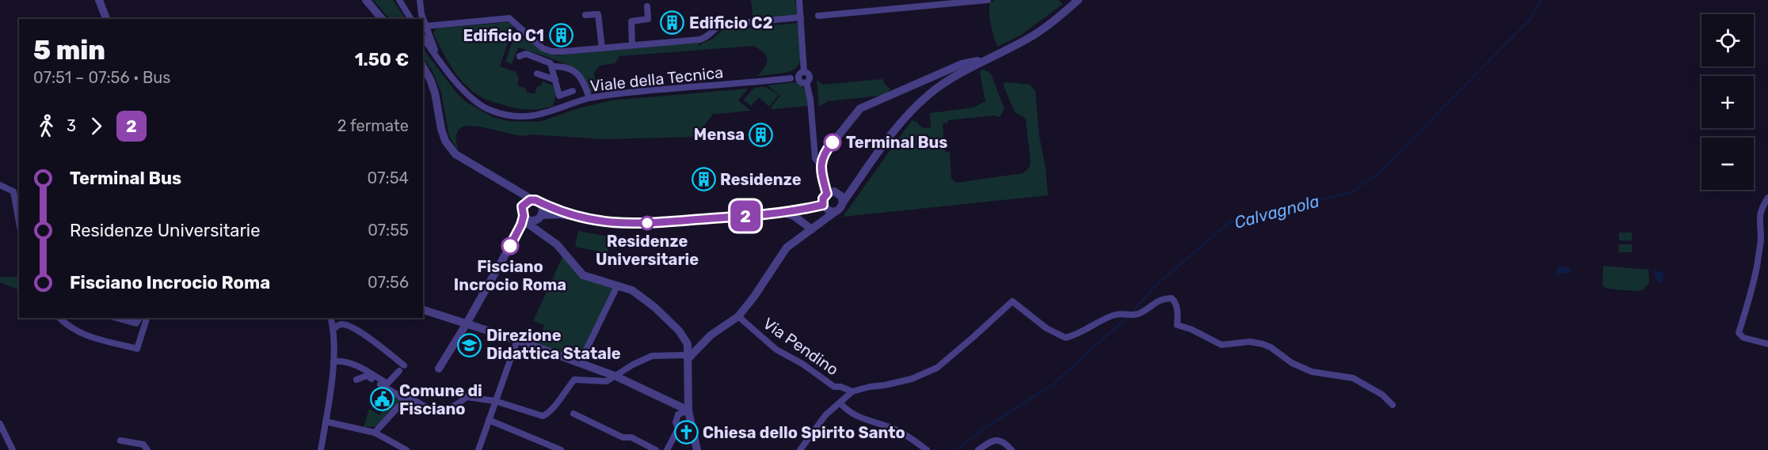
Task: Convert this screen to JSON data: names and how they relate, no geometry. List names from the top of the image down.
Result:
{
  "streets": {
    "street": ["Viale della Tecnica", "Via Pendino"]
  },
  "water": ["Calvagnola"],
  "places": {
    "building": [
      "Edificio C2",
      "Edificio C1",
      "Mensa",
      "Residenze"
    ],
    "other": ["Terminal Bus", "Residenze Universitarie", "Fisciano Incrocio Roma"],
    "school or university": ["Direzione Didattica Statale"],
    "public building": ["Comune di Fisciano"],
    "church": ["Chiesa dello Spirito Santo"]
  },
  "lines": ["bus line 2"],
  "page": {
    "on_map": "2",
    "map_buttons": ["+", "−"],
    "heading": ["5 min", "07:51 – 07:56 · Bus", "1.50 €"],
    "legs": ["3", "2", "2 fermate"],
    "list": [
      {
        "name": "Terminal Bus",
        "value": "07:54"
      },
      {
        "name": "Residenze Universitarie",
        "value": "07:55"
      },
      {
        "name": "Fisciano Incrocio Roma",
        "value": "07:56"
      }
    ]
  }
}
